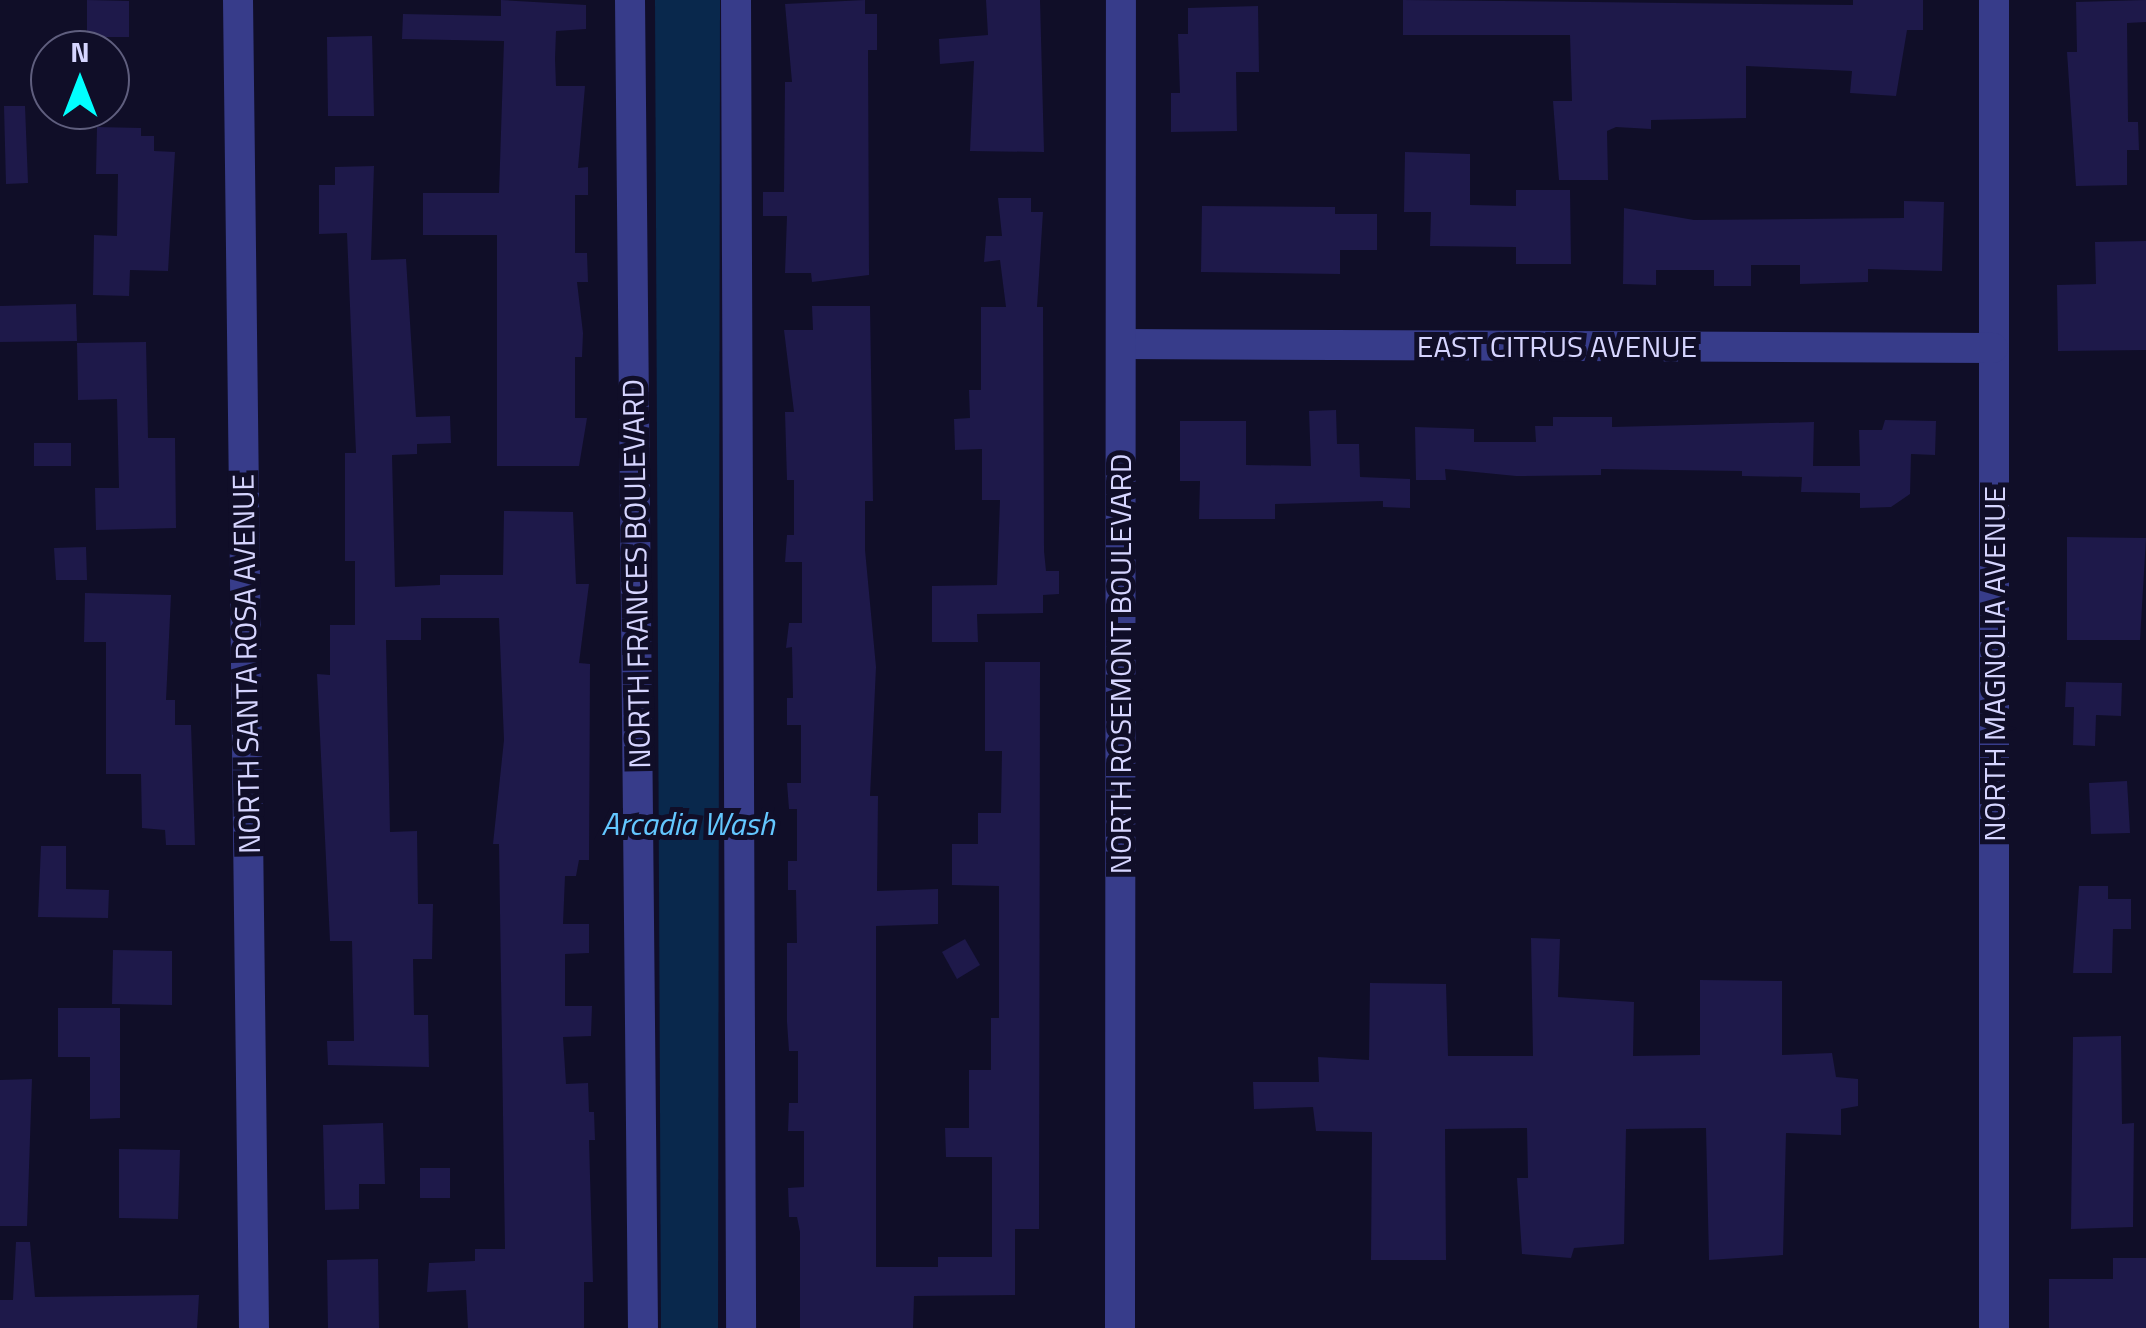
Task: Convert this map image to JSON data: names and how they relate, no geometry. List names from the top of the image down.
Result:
{
  "streets": {
    "street": [
      "EAST CITRUS AVENUE",
      "NORTH FRANCES BOULEVARD",
      "NORTH SANTA ROSA AVENUE",
      "NORTH ROSEMONT BOULEVARD",
      "NORTH MAGNOLIA AVENUE"
    ]
  },
  "crossings": [
    ["EAST CITRUS AVENUE", "NORTH ROSEMONT BOULEVARD"],
    ["EAST CITRUS AVENUE", "NORTH MAGNOLIA AVENUE"]
  ],
  "water": ["Arcadia Wash"],
  "north": "top"
}
